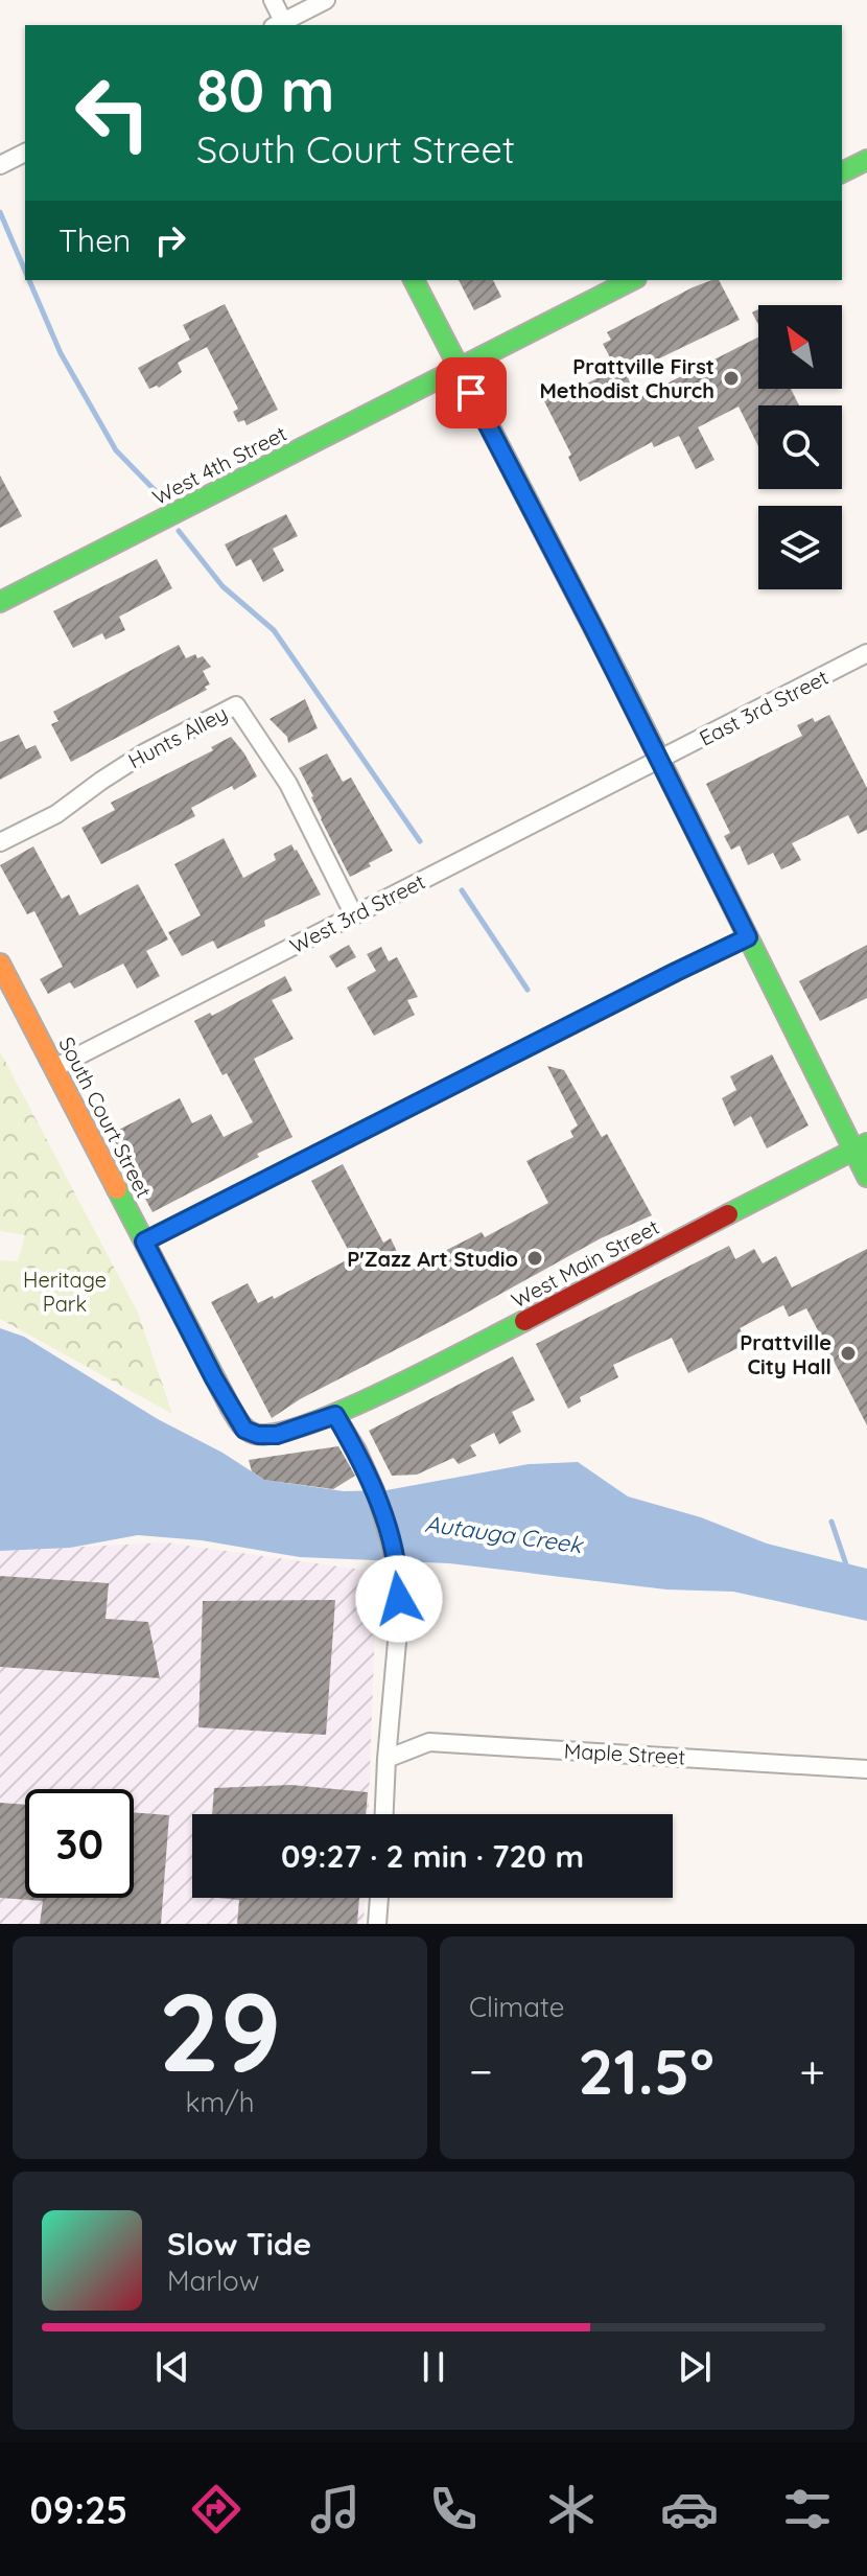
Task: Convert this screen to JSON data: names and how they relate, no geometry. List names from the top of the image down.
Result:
{
  "streets": {
    "street": [
      "West 4th Street",
      "East 3rd Street",
      "Hunts Alley",
      "West 3rd Street",
      "South Court Street",
      "West Main Street",
      "Maple Street"
    ]
  },
  "crossings": [
    ["East 3rd Street", "West 3rd Street"],
    ["Hunts Alley", "West 3rd Street"],
    ["West 3rd Street", "South Court Street"],
    ["South Court Street", "West Main Street"]
  ],
  "water": ["Autauga Creek"],
  "parks": ["Heritage Park"],
  "places": ["Prattville First Methodist Church", "P'Zazz Art Studio", "Prattville City Hall"],
  "north": "top left",
  "page": {
    "turn": ["80 m", "South Court Street"],
    "then": "Then",
    "limit": "30",
    "trip": "09:27 · 2 min · 720 m",
    "tile": [
      ["29", "km/h"],
      "Climate"
    ],
    "heat": ["−", "21.5°", "+"],
    "song": ["Slow Tide", "Marlow"],
    "tabs": "09:25"
  }
}
